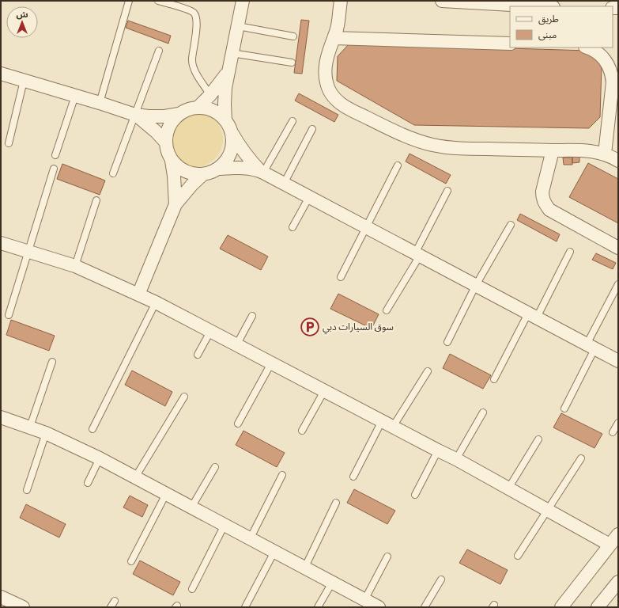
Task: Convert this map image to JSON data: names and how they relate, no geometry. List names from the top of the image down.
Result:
{
  "places": {
    "parking": ["سوق السيارات دبي"]
  },
  "legend": ["طريق", "مبنى"],
  "north": "top"
}
